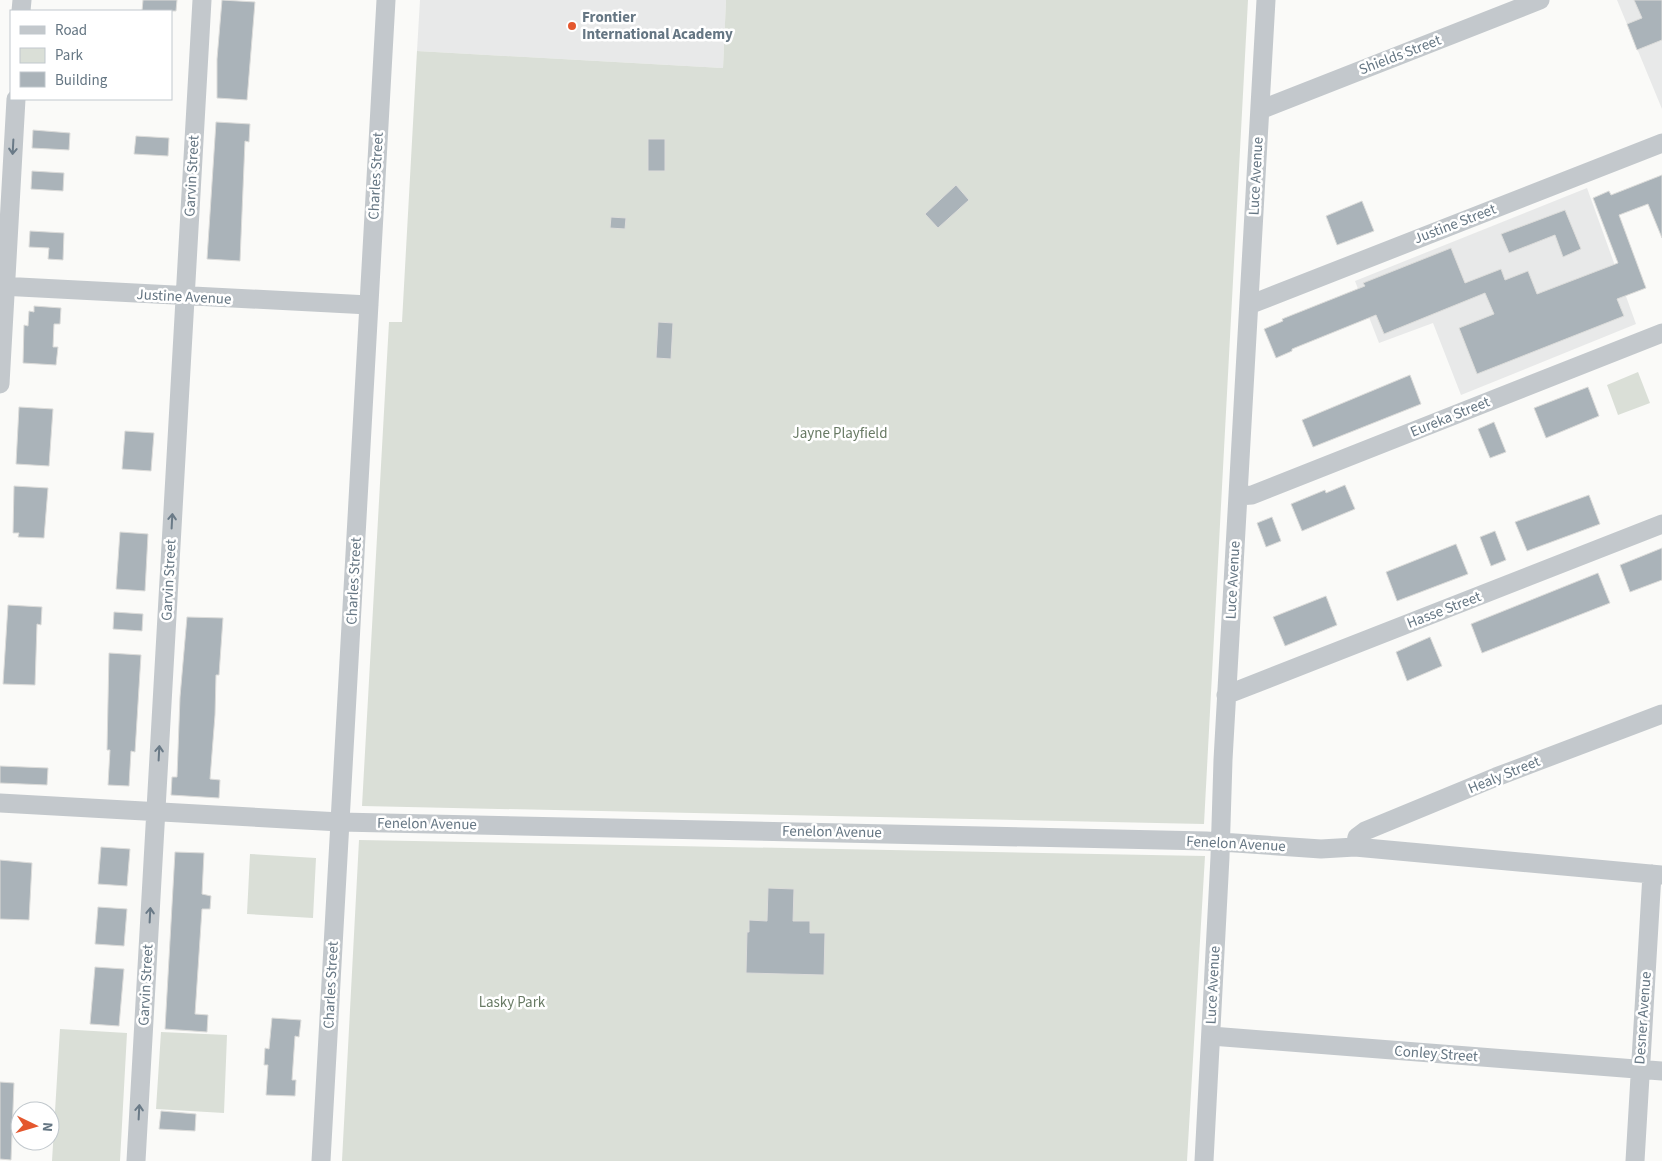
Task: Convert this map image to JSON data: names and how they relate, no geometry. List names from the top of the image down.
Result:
{
  "streets": {
    "street": [
      "Shields Street",
      "Garvin Street",
      "Charles Street",
      "Luce Avenue",
      "Justine Street",
      "Justine Avenue",
      "Eureka Street",
      "Hasse Street",
      "Healy Street",
      "Fenelon Avenue",
      "Desner Avenue",
      "Conley Street"
    ]
  },
  "crossings": [
    ["Shields Street", "Luce Avenue"],
    ["Garvin Street", "Justine Avenue"],
    ["Garvin Street", "Fenelon Avenue"],
    ["Charles Street", "Justine Avenue"],
    ["Charles Street", "Fenelon Avenue"],
    ["Luce Avenue", "Justine Street"],
    ["Luce Avenue", "Eureka Street"],
    ["Luce Avenue", "Hasse Street"],
    ["Luce Avenue", "Fenelon Avenue"],
    ["Luce Avenue", "Conley Street"],
    ["Healy Street", "Fenelon Avenue"],
    ["Fenelon Avenue", "Desner Avenue"],
    ["Desner Avenue", "Conley Street"]
  ],
  "one_way": ["Garvin Street"],
  "parks": ["Jayne Playfield", "Lasky Park"],
  "places": ["Frontier International Academy"],
  "legend": ["Road", "Park", "Building"],
  "north": "right"
}
